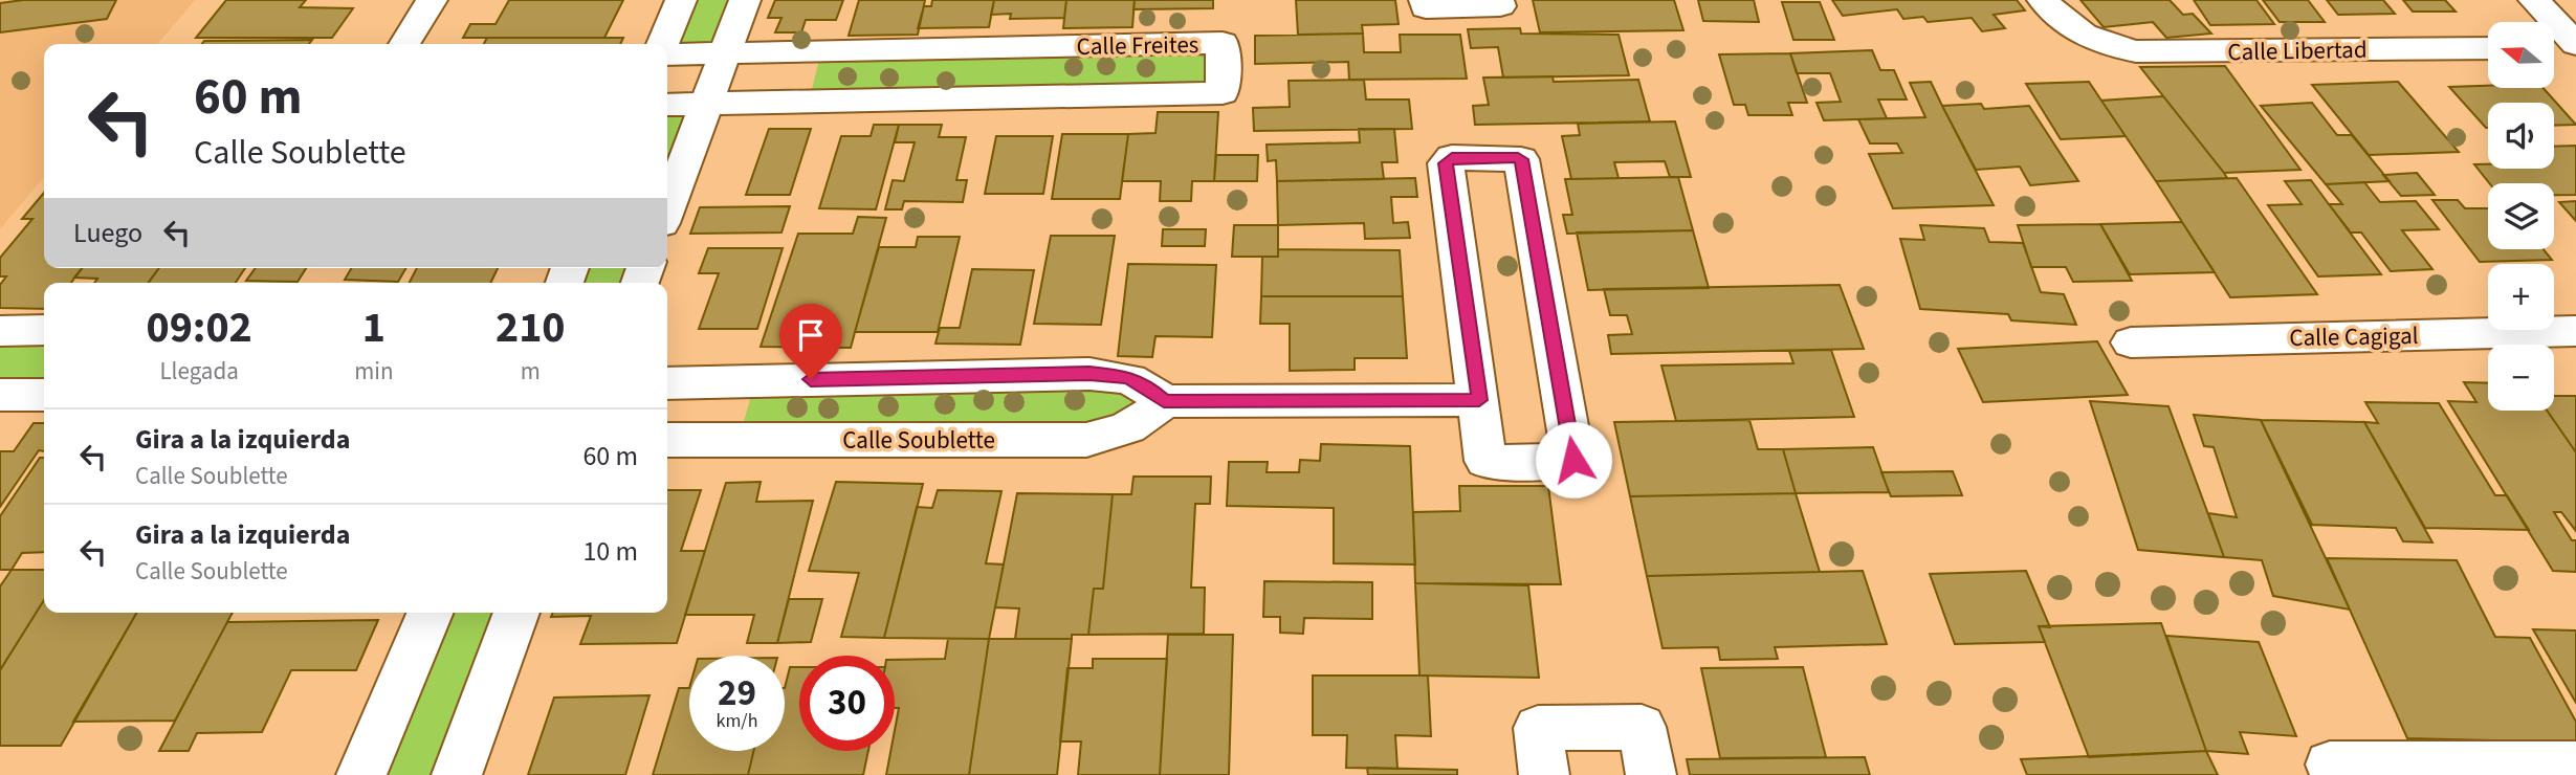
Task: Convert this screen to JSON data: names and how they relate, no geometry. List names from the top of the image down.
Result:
{
  "streets": {
    "street": [
      "Calle Freites",
      "Calle Libertad",
      "Calle Cagigal",
      "Calle Soublette"
    ]
  },
  "north": "left",
  "page": {
    "map_buttons": ["+", "−"],
    "turn": ["60 m", "Calle Soublette"],
    "then": "Luego",
    "eta": [
      "09:02",
      "Llegada",
      "1",
      "min",
      "210",
      "m"
    ],
    "list": [
      {
        "name": "Gira a la izquierda",
        "note": "Calle Soublette",
        "value": "60 m"
      },
      {
        "name": "Gira a la izquierda",
        "note": "Calle Soublette",
        "value": "10 m"
      }
    ],
    "speed": "29 km/h",
    "limit": "30"
  }
}
